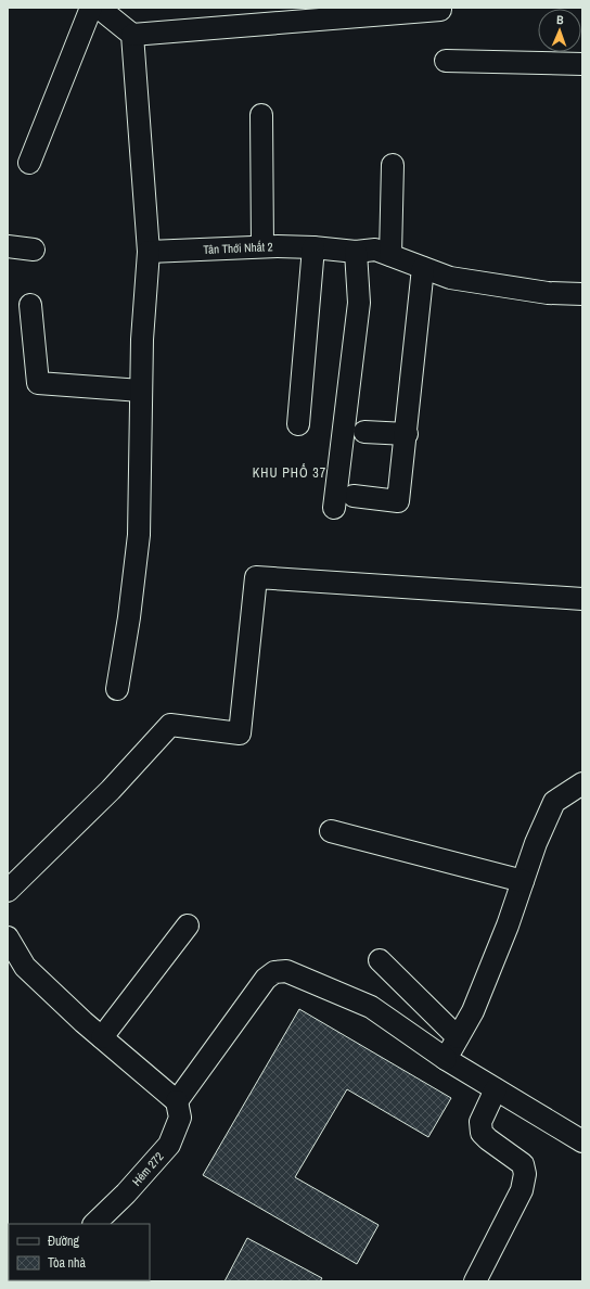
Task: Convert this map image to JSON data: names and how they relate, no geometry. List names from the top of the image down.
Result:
{
  "streets": {
    "street": ["Tân Thới Nhất 2", "Hẻm 272"]
  },
  "districts": ["KHU PHỐ 37"],
  "legend": ["Đường", "Tòa nhà"],
  "north": "top"
}
